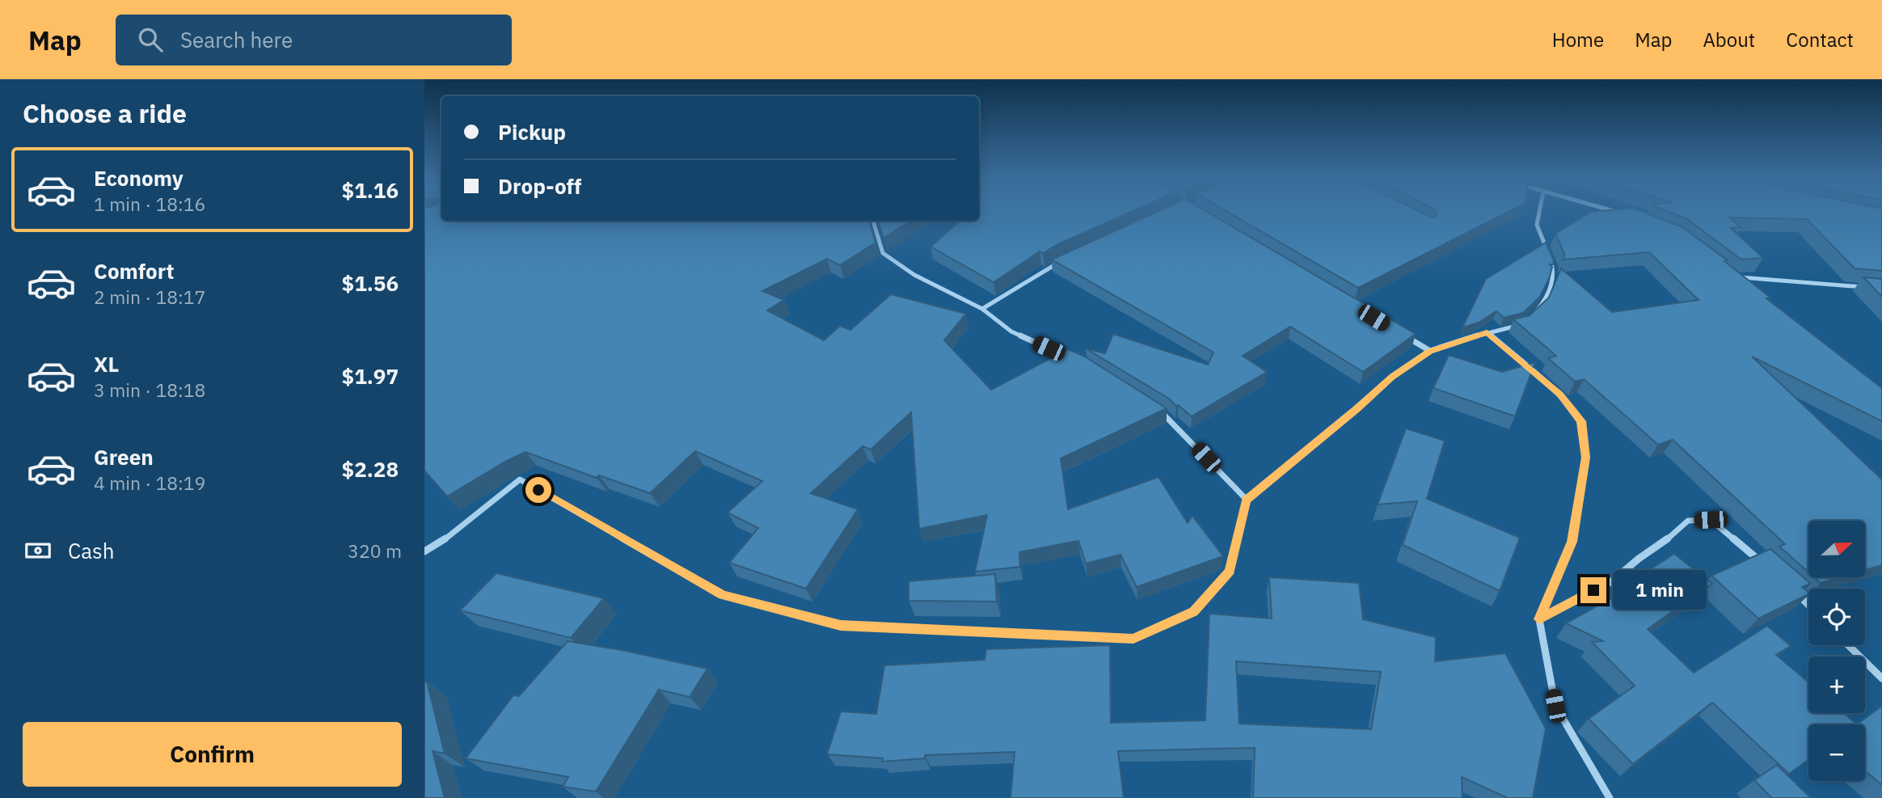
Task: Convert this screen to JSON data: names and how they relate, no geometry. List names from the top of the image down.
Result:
{
  "north": "right",
  "page": {
    "header": "Map",
    "search": "Search here",
    "nav": [
      "Home",
      "Map",
      "About",
      "Contact"
    ],
    "heading": "Choose a ride",
    "banner": ["Pickup", "Drop-off"],
    "list": [
      {
        "name": "Economy",
        "note": "1 min · 18:16",
        "value": "$1.16"
      },
      {
        "name": "Comfort",
        "note": "2 min · 18:17",
        "value": "$1.56"
      },
      {
        "name": "XL",
        "note": "3 min · 18:18",
        "value": "$1.97"
      },
      {
        "name": "Green",
        "note": "4 min · 18:19",
        "value": "$2.28"
      }
    ],
    "pay": ["Cash", "320 m"],
    "map_buttons": ["+", "−"],
    "bubble": "1 min",
    "buttons": "Confirm"
  }
}
